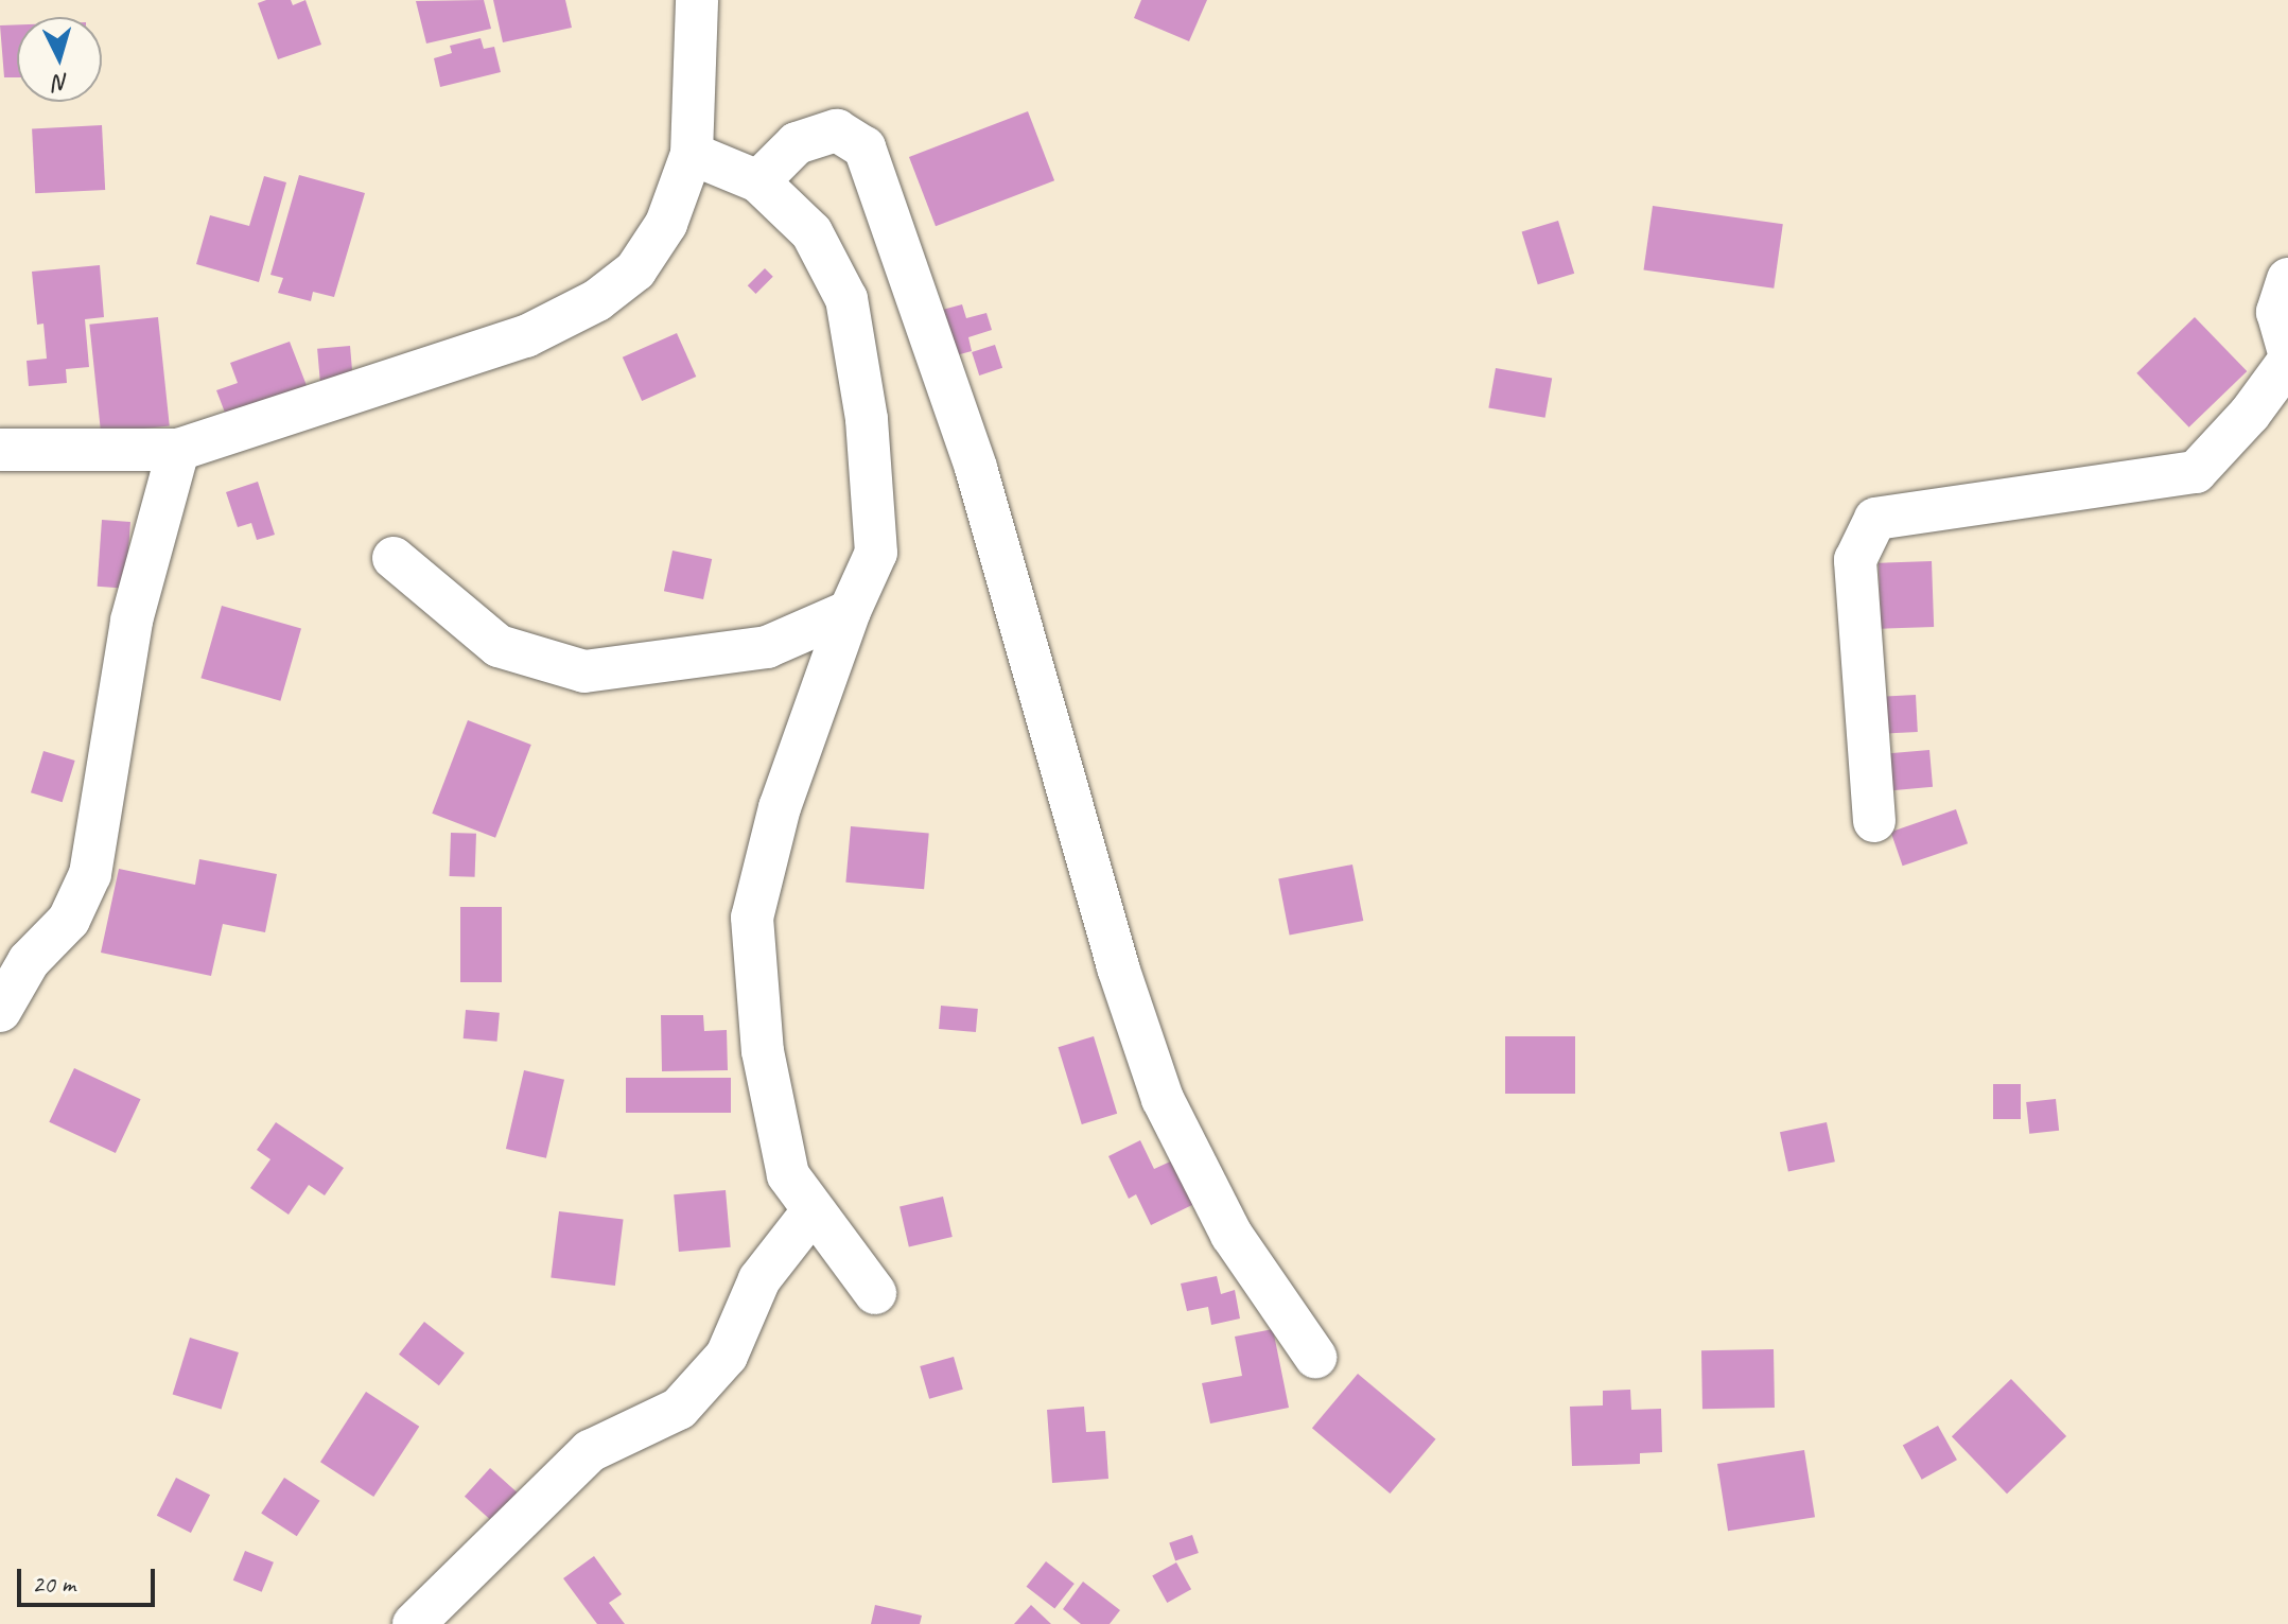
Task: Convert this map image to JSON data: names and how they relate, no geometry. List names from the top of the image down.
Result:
{
  "scale_bar": "20 m",
  "north": "bottom"
}
